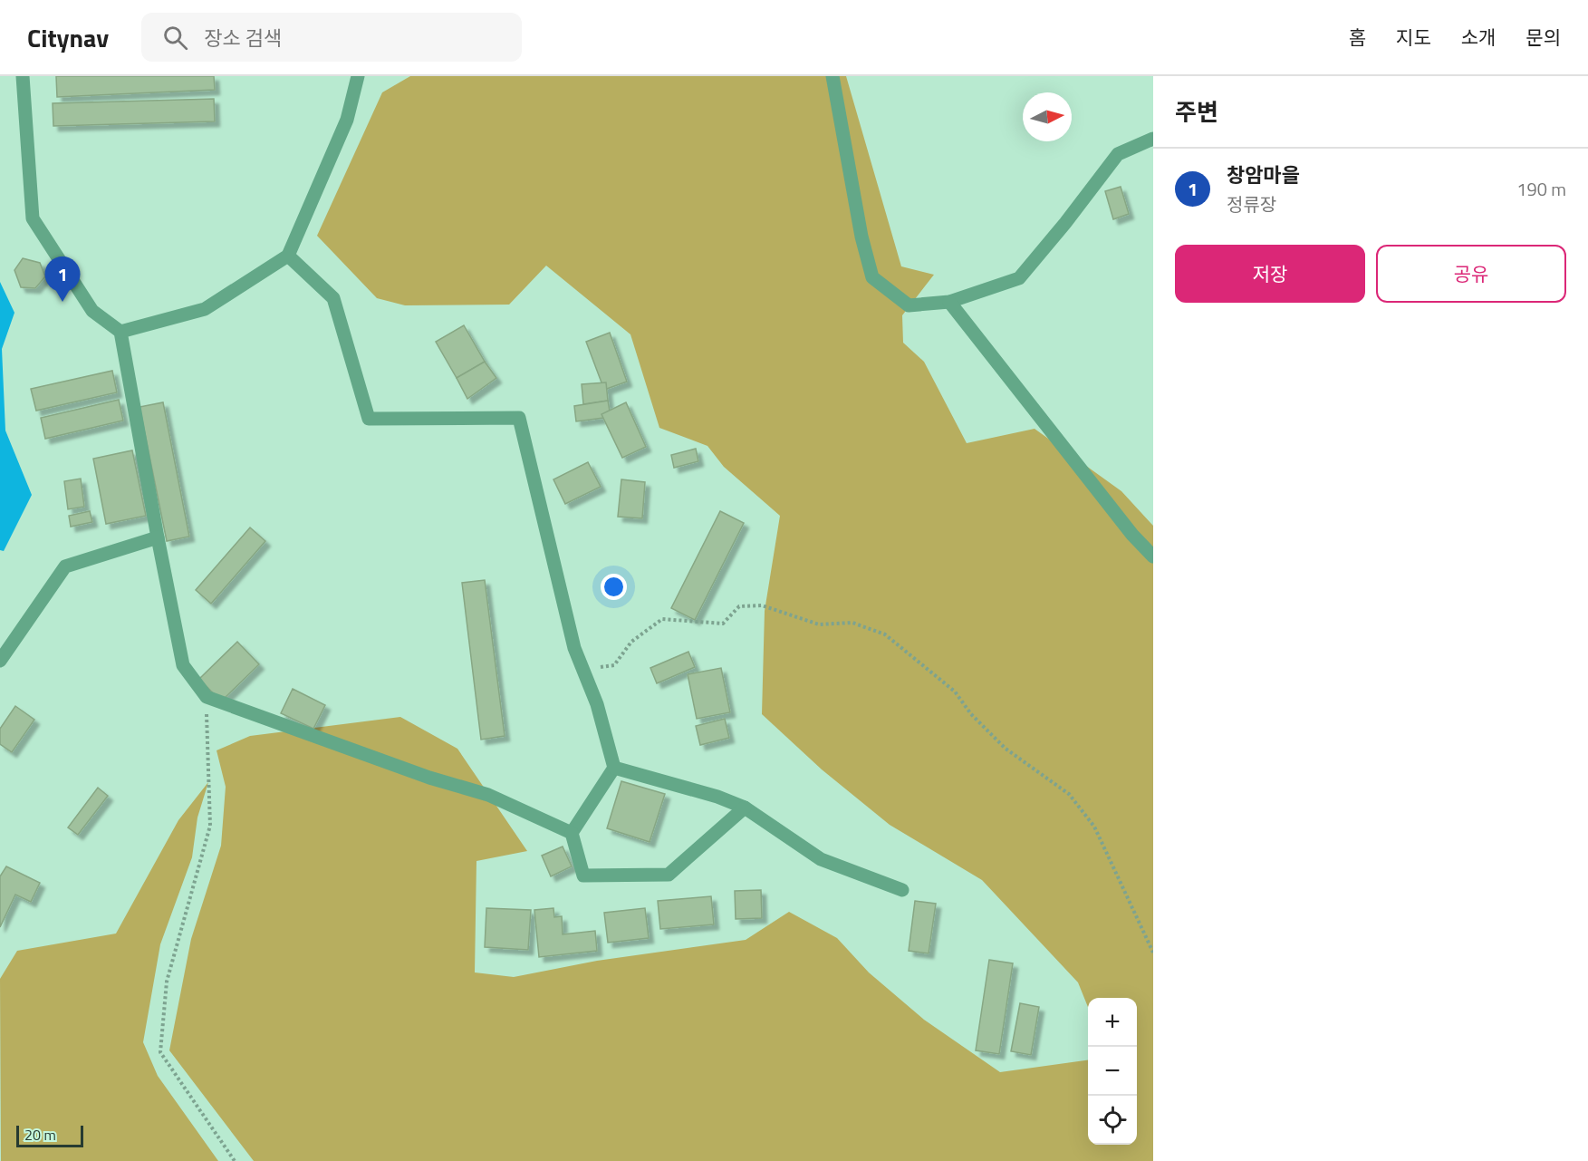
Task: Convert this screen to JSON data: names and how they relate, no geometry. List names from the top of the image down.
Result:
{
  "scale_bar": "20 m",
  "north": "right",
  "page": {
    "header": "Citynav",
    "search": "장소 검색",
    "nav": [
      "홈",
      "지도",
      "소개",
      "문의"
    ],
    "heading": "주변",
    "list": [
      {
        "mark": "1",
        "name": "창암마을",
        "note": "정류장",
        "value": "190 m"
      }
    ],
    "buttons": ["저장", "공유"],
    "pins": "1",
    "map_buttons": ["+", "−"],
    "scale": "20 m"
  }
}
